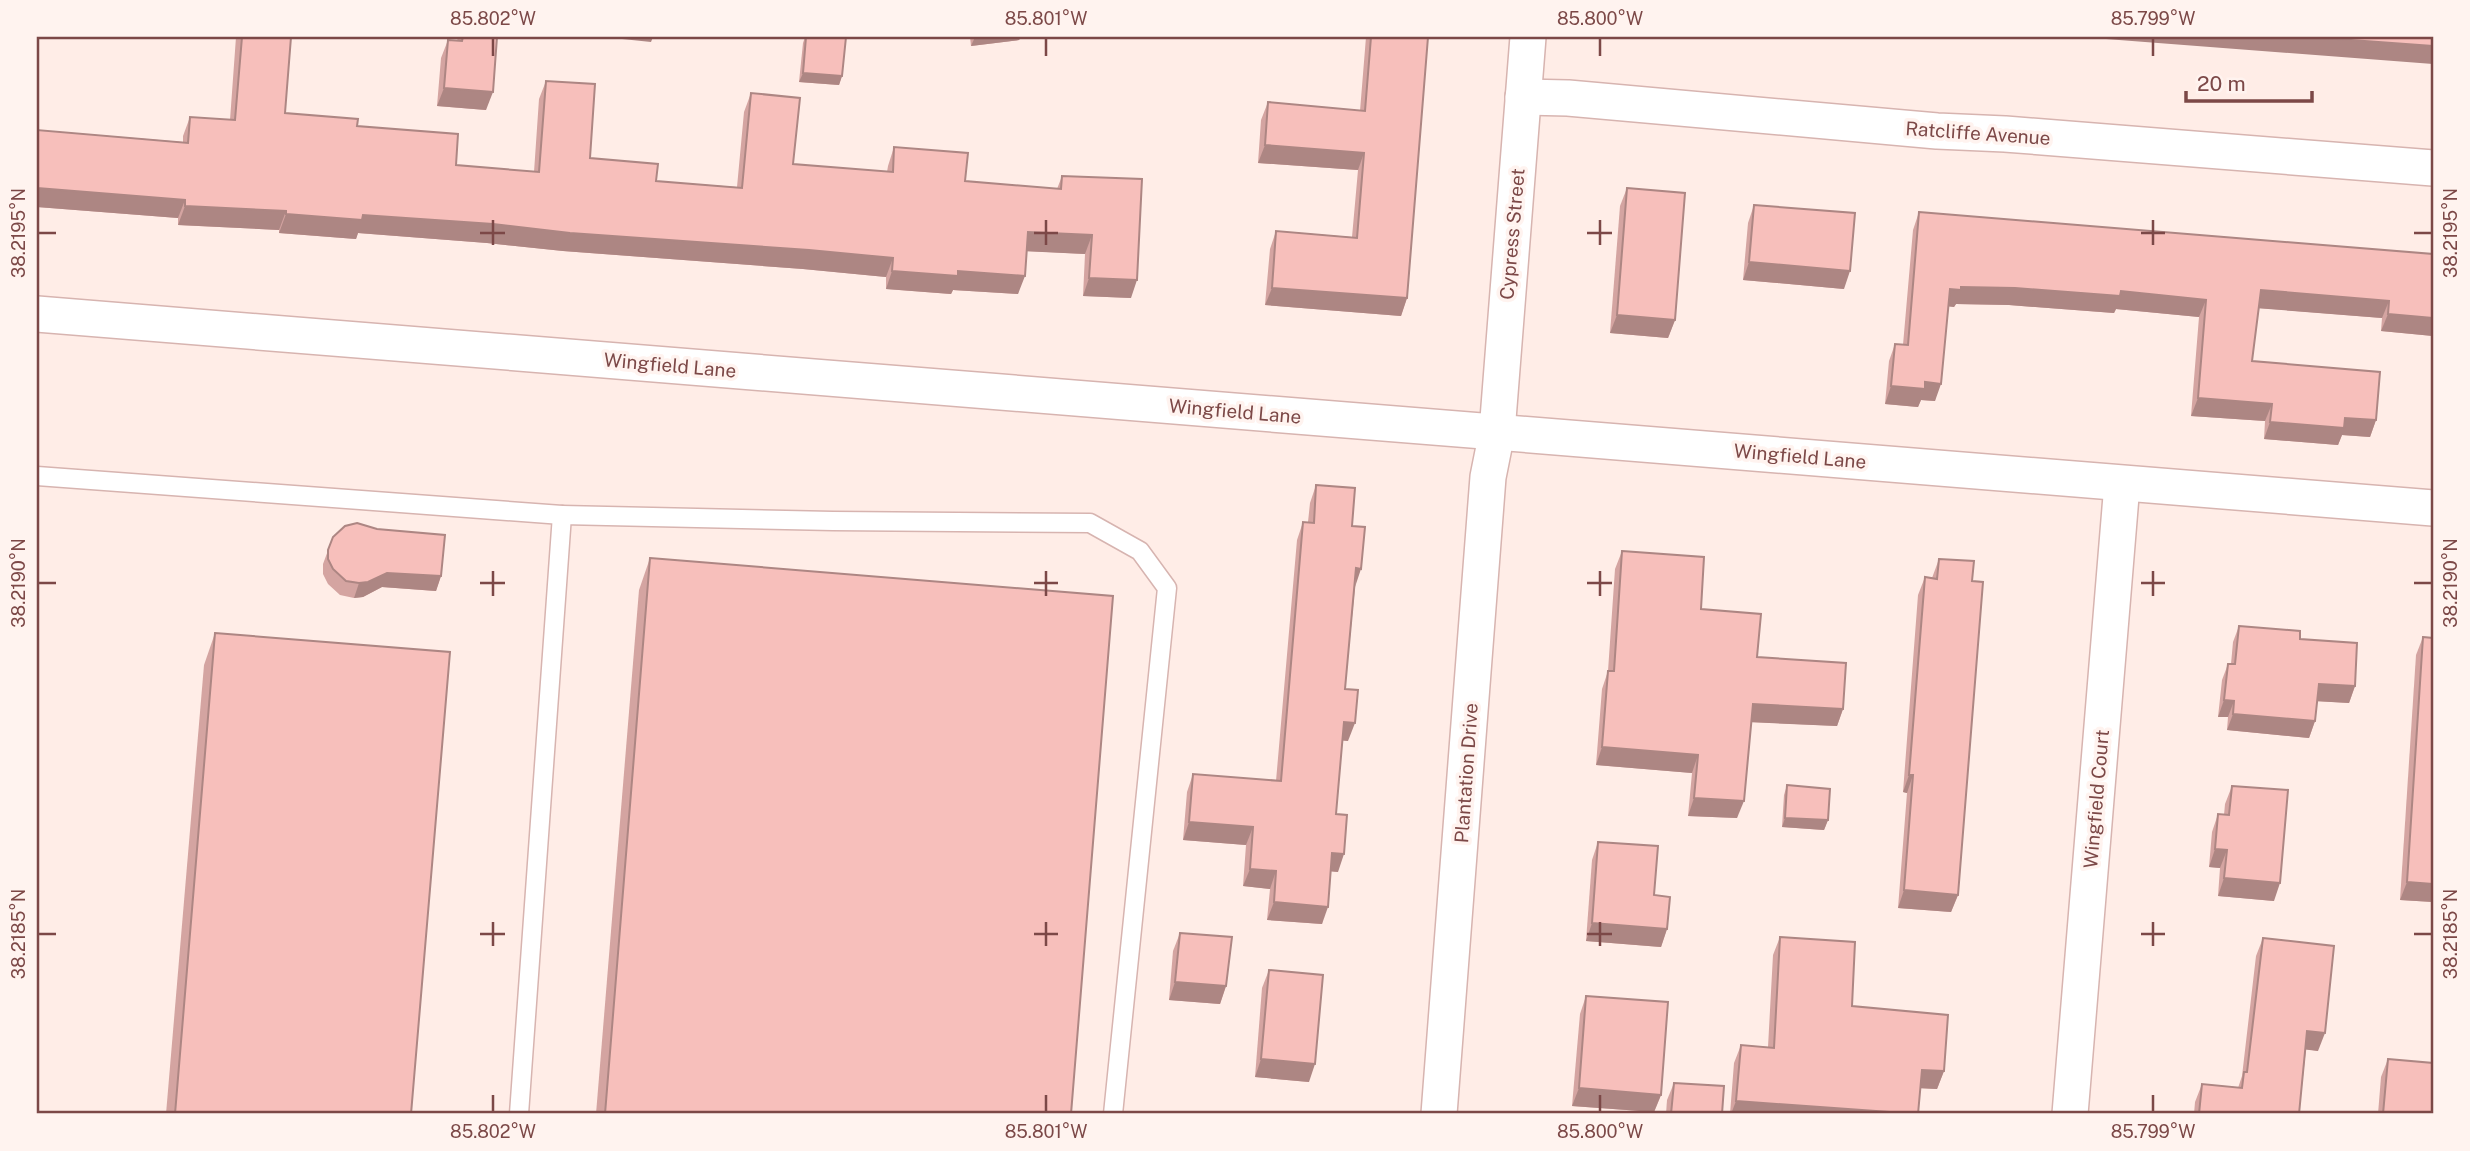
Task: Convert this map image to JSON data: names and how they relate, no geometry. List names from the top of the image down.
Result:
{
  "streets": {
    "street": [
      "Ratcliffe Avenue",
      "Cypress Street",
      "Wingfield Lane",
      "Plantation Drive",
      "Wingfield Court"
    ]
  },
  "crossings": [
    ["Ratcliffe Avenue", "Cypress Street"],
    ["Cypress Street", "Wingfield Lane"],
    ["Cypress Street", "Plantation Drive"],
    ["Wingfield Lane", "Plantation Drive"],
    ["Wingfield Lane", "Wingfield Court"]
  ],
  "scale_bar": "20 m",
  "coordinates": [
    "85.802°W",
    "85.801°W",
    "85.800°W",
    "85.799°W",
    "38.2195°N",
    "38.2190°N",
    "38.2185°N"
  ]
}
